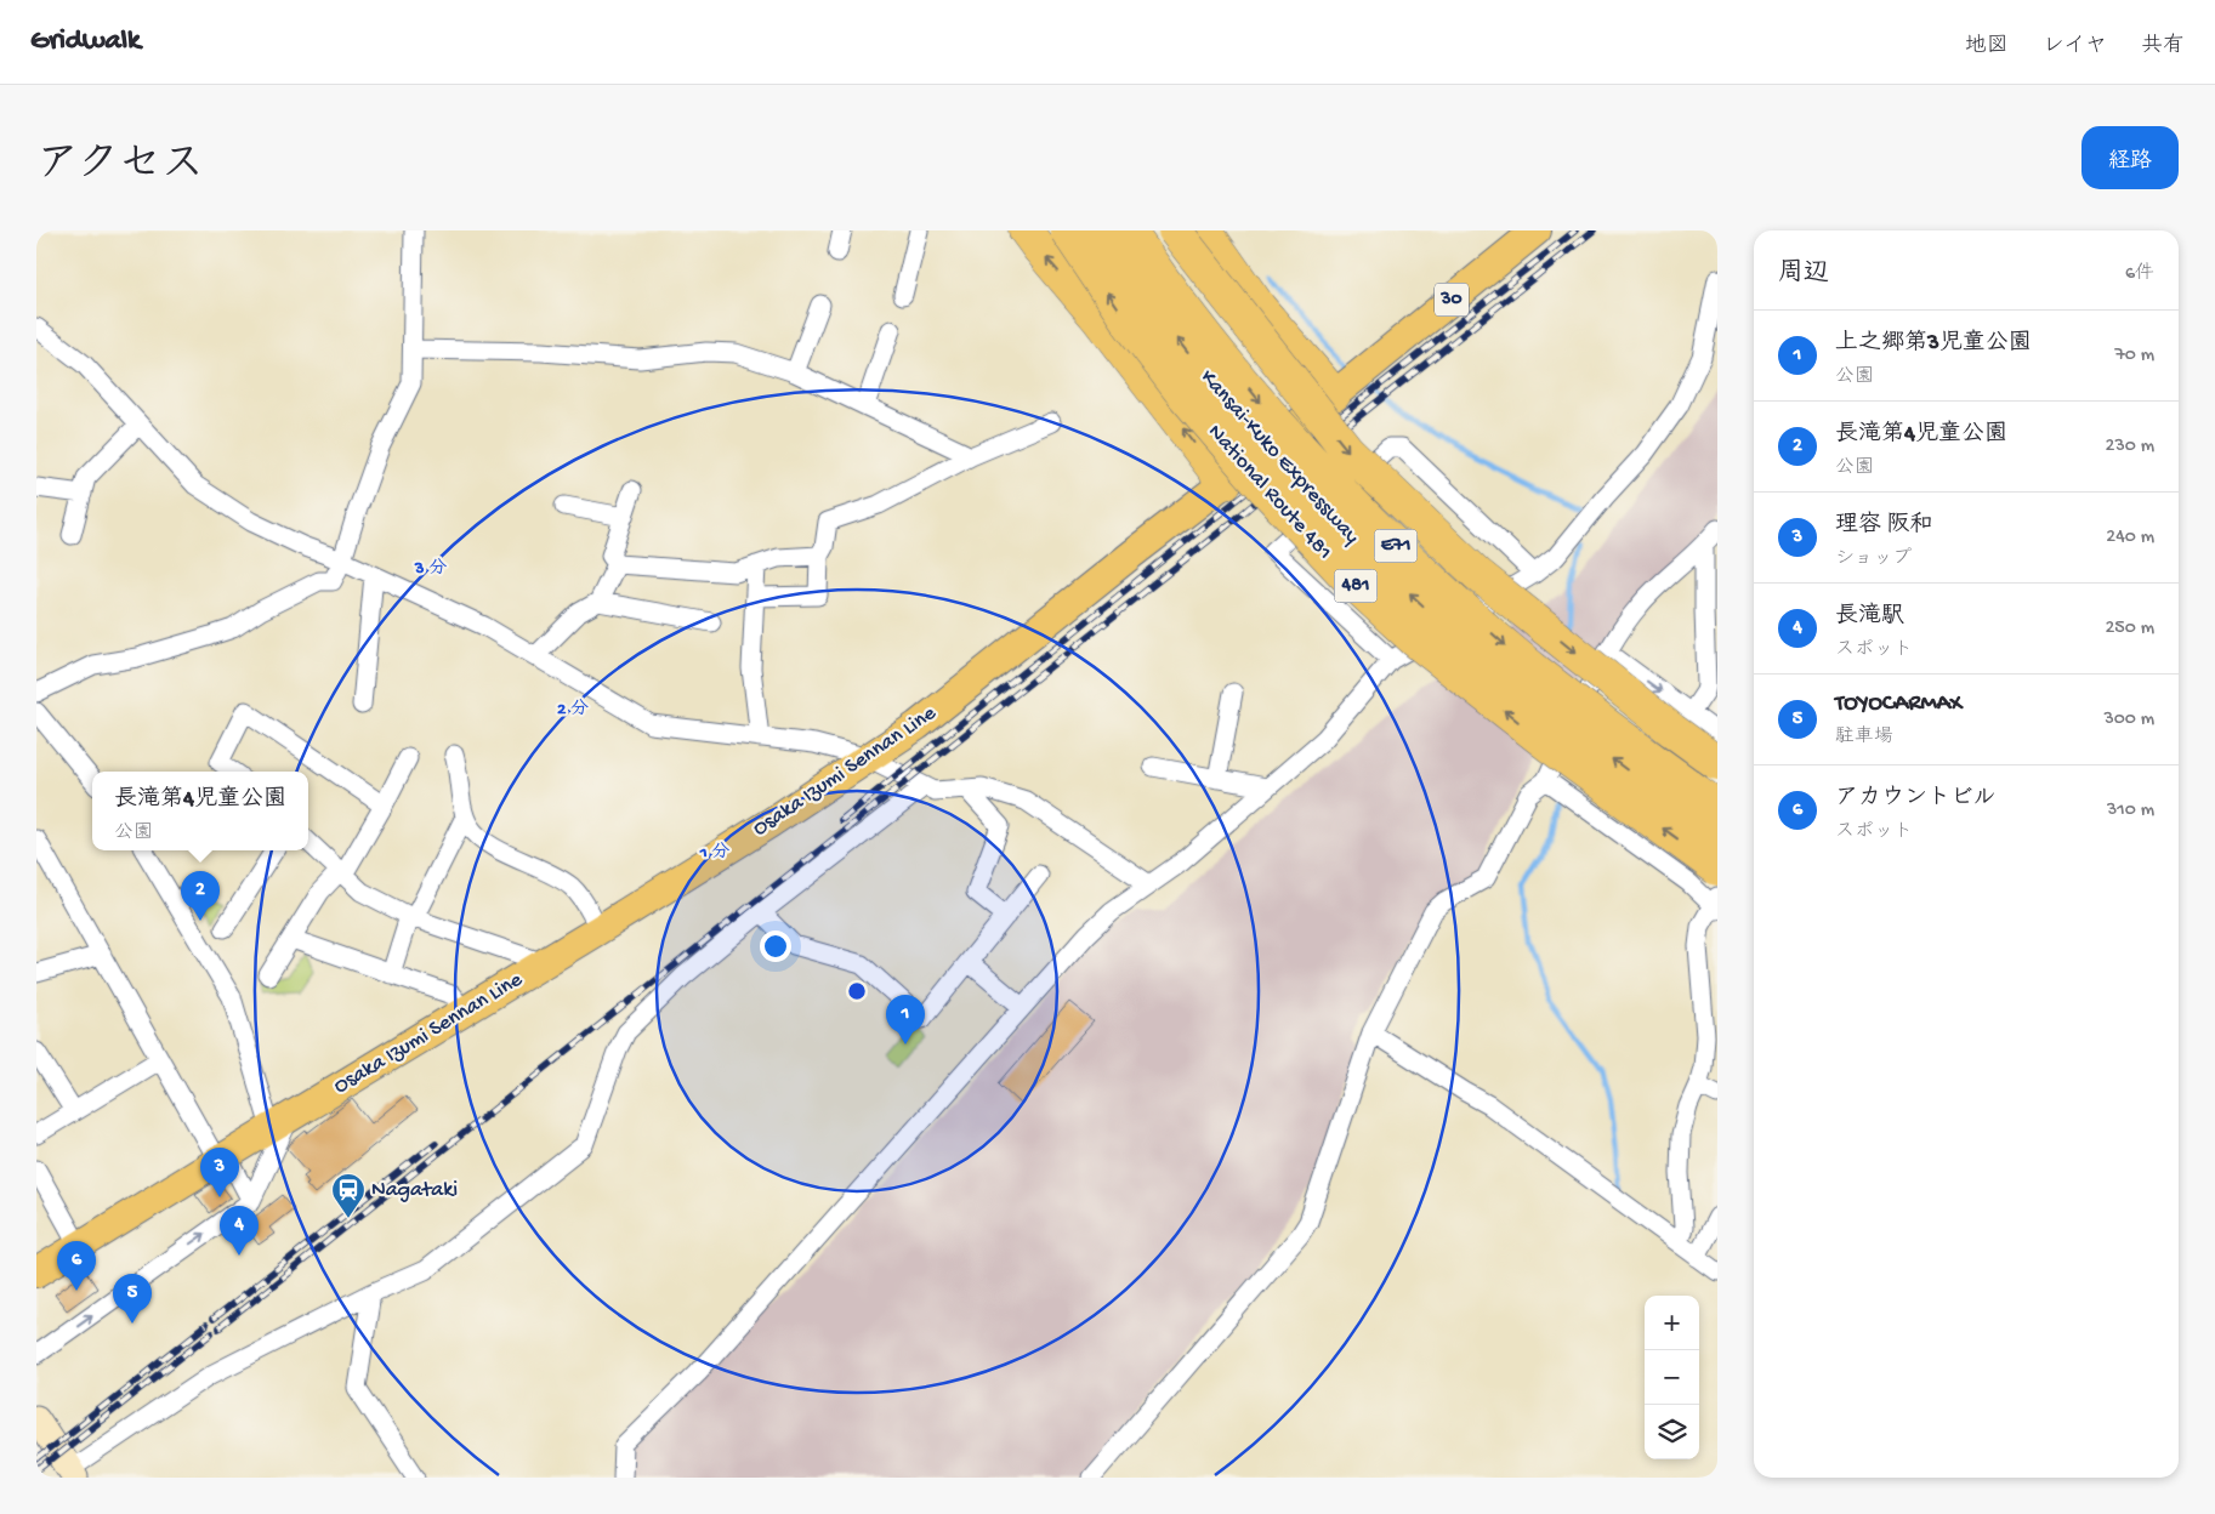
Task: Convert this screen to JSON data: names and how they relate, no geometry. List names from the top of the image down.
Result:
{
  "streets": {
    "highway": [
      "Kansai-Kuko Expressway",
      "National Route 481",
      "E71",
      "481"
    ],
    "main road": ["30", "Osaka Izumi Sennan Line"]
  },
  "places": {
    "station": ["Nagataki"]
  },
  "page": {
    "header": "Gridwalk",
    "nav": ["地図", "レイヤ", "共有"],
    "title": "アクセス",
    "buttons": "経路",
    "heading": ["周辺", "6件"],
    "list": [
      {
        "mark": "1",
        "name": "上之郷第3児童公園",
        "note": "公園",
        "value": "70 m"
      },
      {
        "mark": "2",
        "name": "長滝第4児童公園",
        "note": "公園",
        "value": "230 m"
      },
      {
        "mark": "3",
        "name": "理容 阪和",
        "note": "ショップ",
        "value": "240 m"
      },
      {
        "mark": "4",
        "name": "長滝駅",
        "note": "スポット",
        "value": "250 m"
      },
      {
        "mark": "5",
        "name": "TOYOCARMAX",
        "note": "駐車場",
        "value": "300 m"
      },
      {
        "mark": "6",
        "name": "アカウントビル",
        "note": "スポット",
        "value": "310 m"
      }
    ],
    "popup": ["長滝第4児童公園", "公園"],
    "pins": [
      "2",
      "1",
      "3",
      "4",
      "6",
      "5"
    ],
    "map_buttons": ["+", "−"]
  },
  "rings": ["3 分", "2 分", "1 分"]
}
